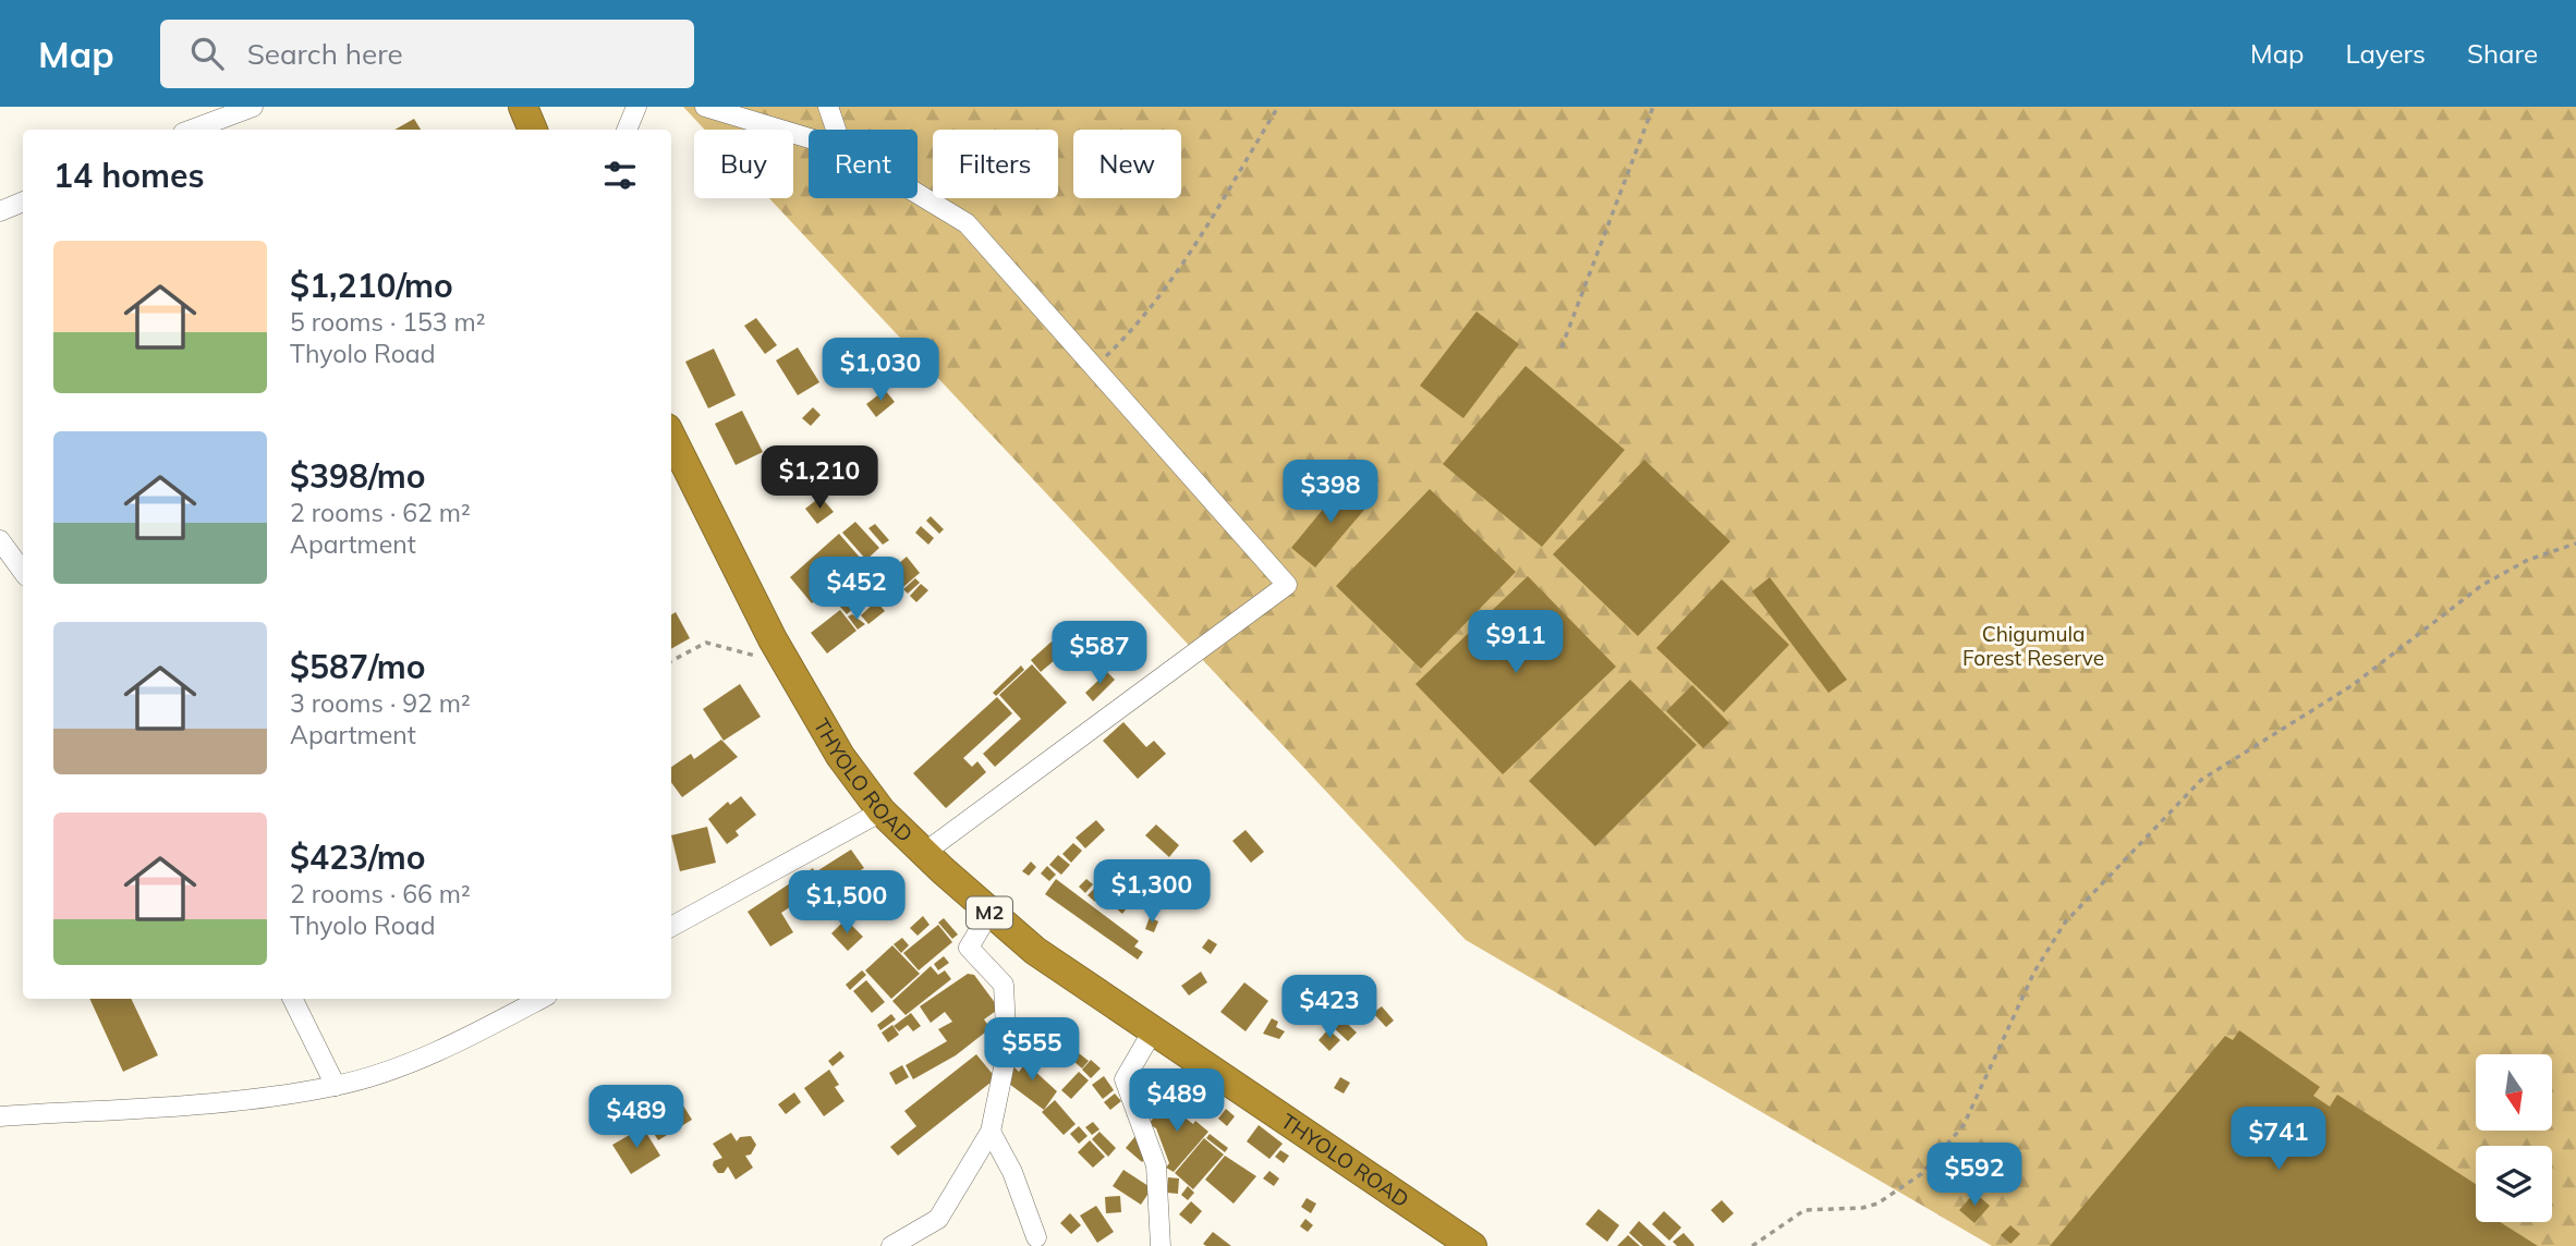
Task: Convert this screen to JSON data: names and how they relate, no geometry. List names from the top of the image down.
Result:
{
  "streets": {
    "highway": ["THYOLO ROAD", "M2"]
  },
  "parks": ["Chigumula Forest Reserve"],
  "north": "bottom",
  "page": {
    "header": "Map",
    "search": "Search here",
    "nav": ["Map", "Layers", "Share"],
    "chip": [
      "Buy",
      "Rent",
      "Filters",
      "New"
    ],
    "heading": "14 homes",
    "list": [
      {
        "name": "$1,210/mo",
        "note": "5 rooms · 153 m² · Thyolo Road"
      },
      {
        "name": "$398/mo",
        "note": "2 rooms · 62 m² · Apartment"
      },
      {
        "name": "$587/mo",
        "note": "3 rooms · 92 m² · Apartment"
      },
      {
        "name": "$423/mo",
        "note": "2 rooms · 66 m² · Thyolo Road"
      }
    ],
    "price": [
      "$1,030",
      "$1,210",
      "$398",
      "$452",
      "$911",
      "$587",
      "$1,300",
      "$1,500",
      "$423",
      "$555",
      "$489",
      "$489",
      "$741",
      "$592"
    ]
  }
}
